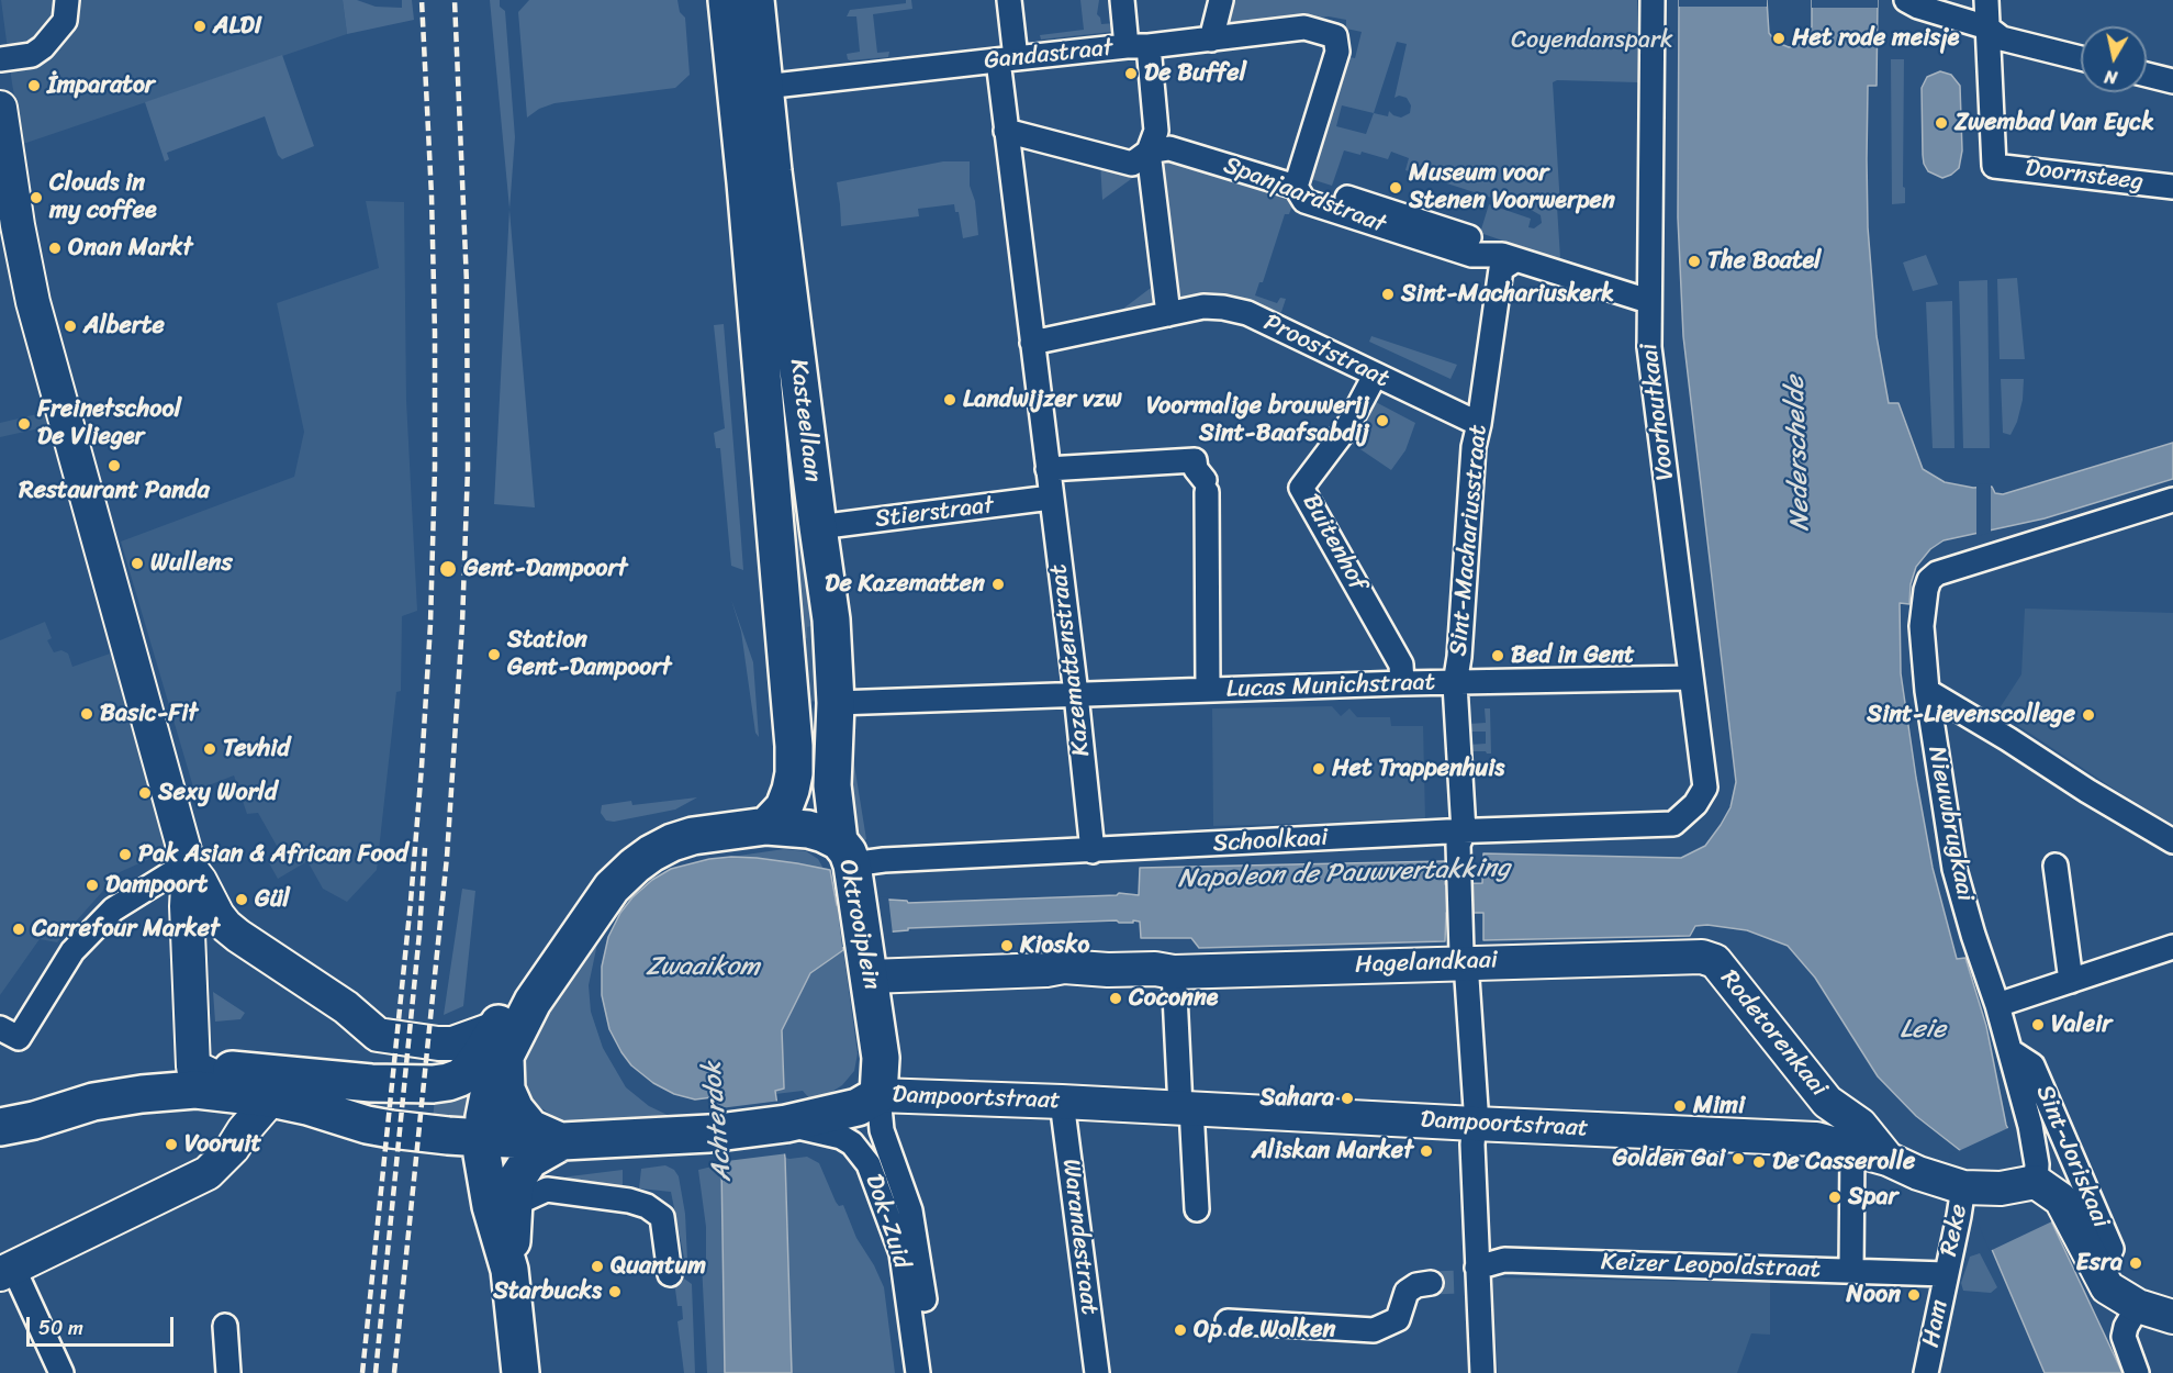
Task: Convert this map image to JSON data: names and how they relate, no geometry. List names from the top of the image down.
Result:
{
  "streets": {
    "main road": ["Kasteellaan", "Oktrooiplein"],
    "street": [
      "Gandastraat",
      "Doornsteeg",
      "Spanjaardstraat",
      "Prooststraat",
      "Voorhoutkaai",
      "Stierstraat",
      "Sint-Machariusstraat",
      "Buitenhof",
      "Kazemattenstraat",
      "Lucas Munichstraat",
      "Nieuwbrugkaai",
      "Schoolkaai",
      "Hagelandkaai",
      "Rodetorenkaai",
      "Dampoortstraat",
      "Sint-Joriskaai",
      "Dok-Zuid",
      "Reke",
      "Warandestraat",
      "Keizer Leopoldstraat",
      "Ham"
    ]
  },
  "crossings": [
    ["Gandastraat", "Spanjaardstraat"],
    ["Gandastraat", "Kasteellaan"],
    ["Gandastraat", "Kazemattenstraat"],
    ["Spanjaardstraat", "Voorhoutkaai"],
    ["Spanjaardstraat", "Sint-Machariusstraat"],
    ["Spanjaardstraat", "Kazemattenstraat"],
    ["Prooststraat", "Sint-Machariusstraat"],
    ["Prooststraat", "Buitenhof"],
    ["Prooststraat", "Kazemattenstraat"],
    ["Voorhoutkaai", "Lucas Munichstraat"],
    ["Voorhoutkaai", "Schoolkaai"],
    ["Kasteellaan", "Stierstraat"],
    ["Kasteellaan", "Lucas Munichstraat"],
    ["Kasteellaan", "Schoolkaai"],
    ["Kasteellaan", "Oktrooiplein"],
    ["Stierstraat", "Kazemattenstraat"],
    ["Sint-Machariusstraat", "Lucas Munichstraat"],
    ["Sint-Machariusstraat", "Schoolkaai"],
    ["Sint-Machariusstraat", "Hagelandkaai"],
    ["Sint-Machariusstraat", "Dampoortstraat"],
    ["Sint-Machariusstraat", "Keizer Leopoldstraat"],
    ["Buitenhof", "Lucas Munichstraat"],
    ["Kazemattenstraat", "Lucas Munichstraat"],
    ["Kazemattenstraat", "Schoolkaai"],
    ["Nieuwbrugkaai", "Sint-Joriskaai"],
    ["Schoolkaai", "Oktrooiplein"],
    ["Oktrooiplein", "Hagelandkaai"],
    ["Oktrooiplein", "Dampoortstraat"],
    ["Oktrooiplein", "Dok-Zuid"],
    ["Hagelandkaai", "Rodetorenkaai"],
    ["Rodetorenkaai", "Dampoortstraat"],
    ["Dampoortstraat", "Sint-Joriskaai"],
    ["Dampoortstraat", "Dok-Zuid"],
    ["Dampoortstraat", "Reke"],
    ["Dampoortstraat", "Warandestraat"],
    ["Reke", "Keizer Leopoldstraat"],
    ["Reke", "Ham"],
    ["Keizer Leopoldstraat", "Ham"]
  ],
  "water": [
    "Nederschelde",
    "Napoleon de Pauwvertakking",
    "Zwaaikom",
    "Leie",
    "Achterdok"
  ],
  "parks": ["Coyendanspark"],
  "places": [
    "ALDI",
    "Het rode meisje",
    "De Buffel",
    "İmparator",
    "Zwembad Van Eyck",
    "Museum voor Stenen Voorwerpen",
    "Clouds in my coffee",
    "Onan Markt",
    "The Boatel",
    "Sint-Machariuskerk",
    "Alberte",
    "Landwijzer vzw",
    "Voormalige brouwerij Sint-Baafsabdij",
    "Freinetschool De Vlieger",
    "Restaurant Panda",
    "Wullens",
    "Gent-Dampoort",
    "De Kazematten",
    "Station Gent-Dampoort",
    "Bed in Gent",
    "Basic-Fit",
    "Sint-Lievenscollege",
    "Tevhid",
    "Het Trappenhuis",
    "Sexy World",
    "Pak Asian & African Food",
    "Dampoort",
    "Gül",
    "Carrefour Market",
    "Kiosko",
    "Coconne",
    "Valeir",
    "Sahara",
    "Mimi",
    "Vooruit",
    "Aliskan Market",
    "Golden Gai",
    "De Casserolle",
    "Spar",
    "Esra",
    "Quantum",
    "Starbucks",
    "Noon",
    "Op de Wolken"
  ],
  "scale_bar": "50 m",
  "north": "bottom"
}
